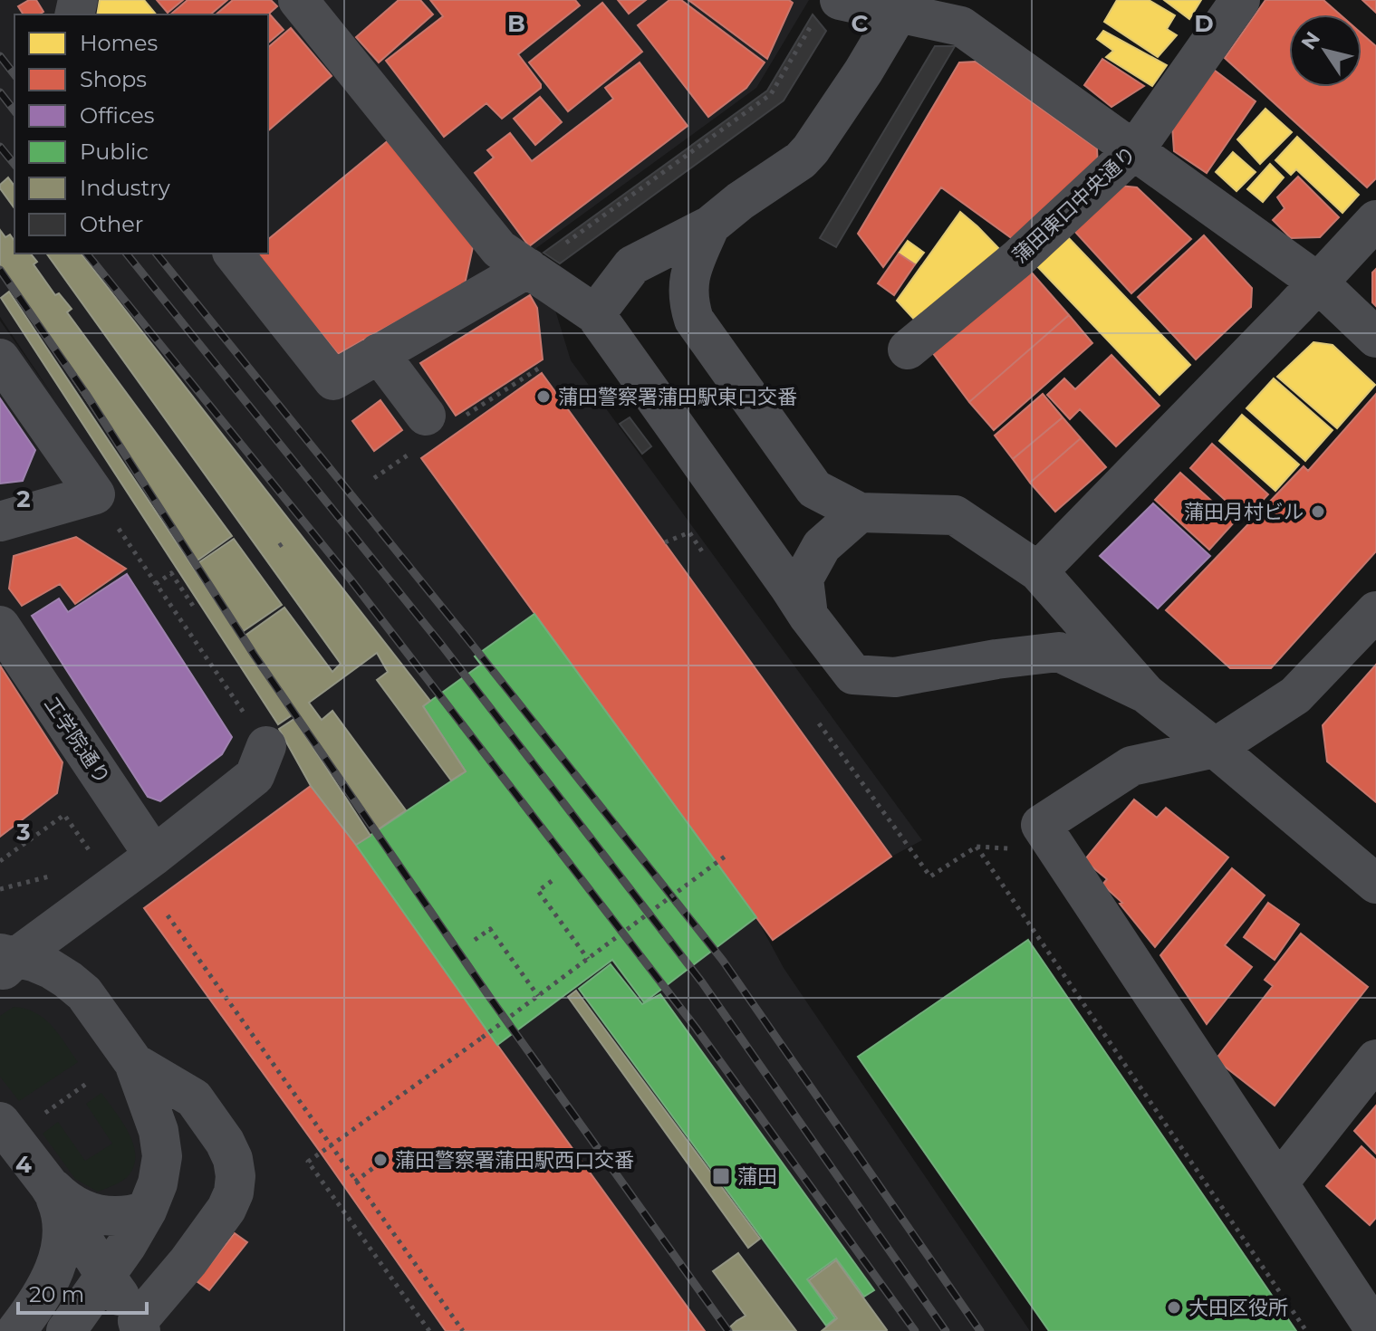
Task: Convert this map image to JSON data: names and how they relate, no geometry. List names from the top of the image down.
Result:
{
  "streets": {
    "street": ["蒲田東口中央通り", "工学院通り"]
  },
  "places": {
    "other": [
      "蒲田警察署蒲田駅東口交番",
      "蒲田月村ビル",
      "蒲田警察署蒲田駅西口交番",
      "大田区役所"
    ],
    "transit": ["蒲田"]
  },
  "legend": [
    "Homes",
    "Shops",
    "Offices",
    "Public",
    "Industry",
    "Other"
  ],
  "scale_bar": "20 m",
  "north": "top left",
  "grid": {
    "columns": ["B", "C", "D"],
    "rows": ["2", "3", "4"]
  }
}
